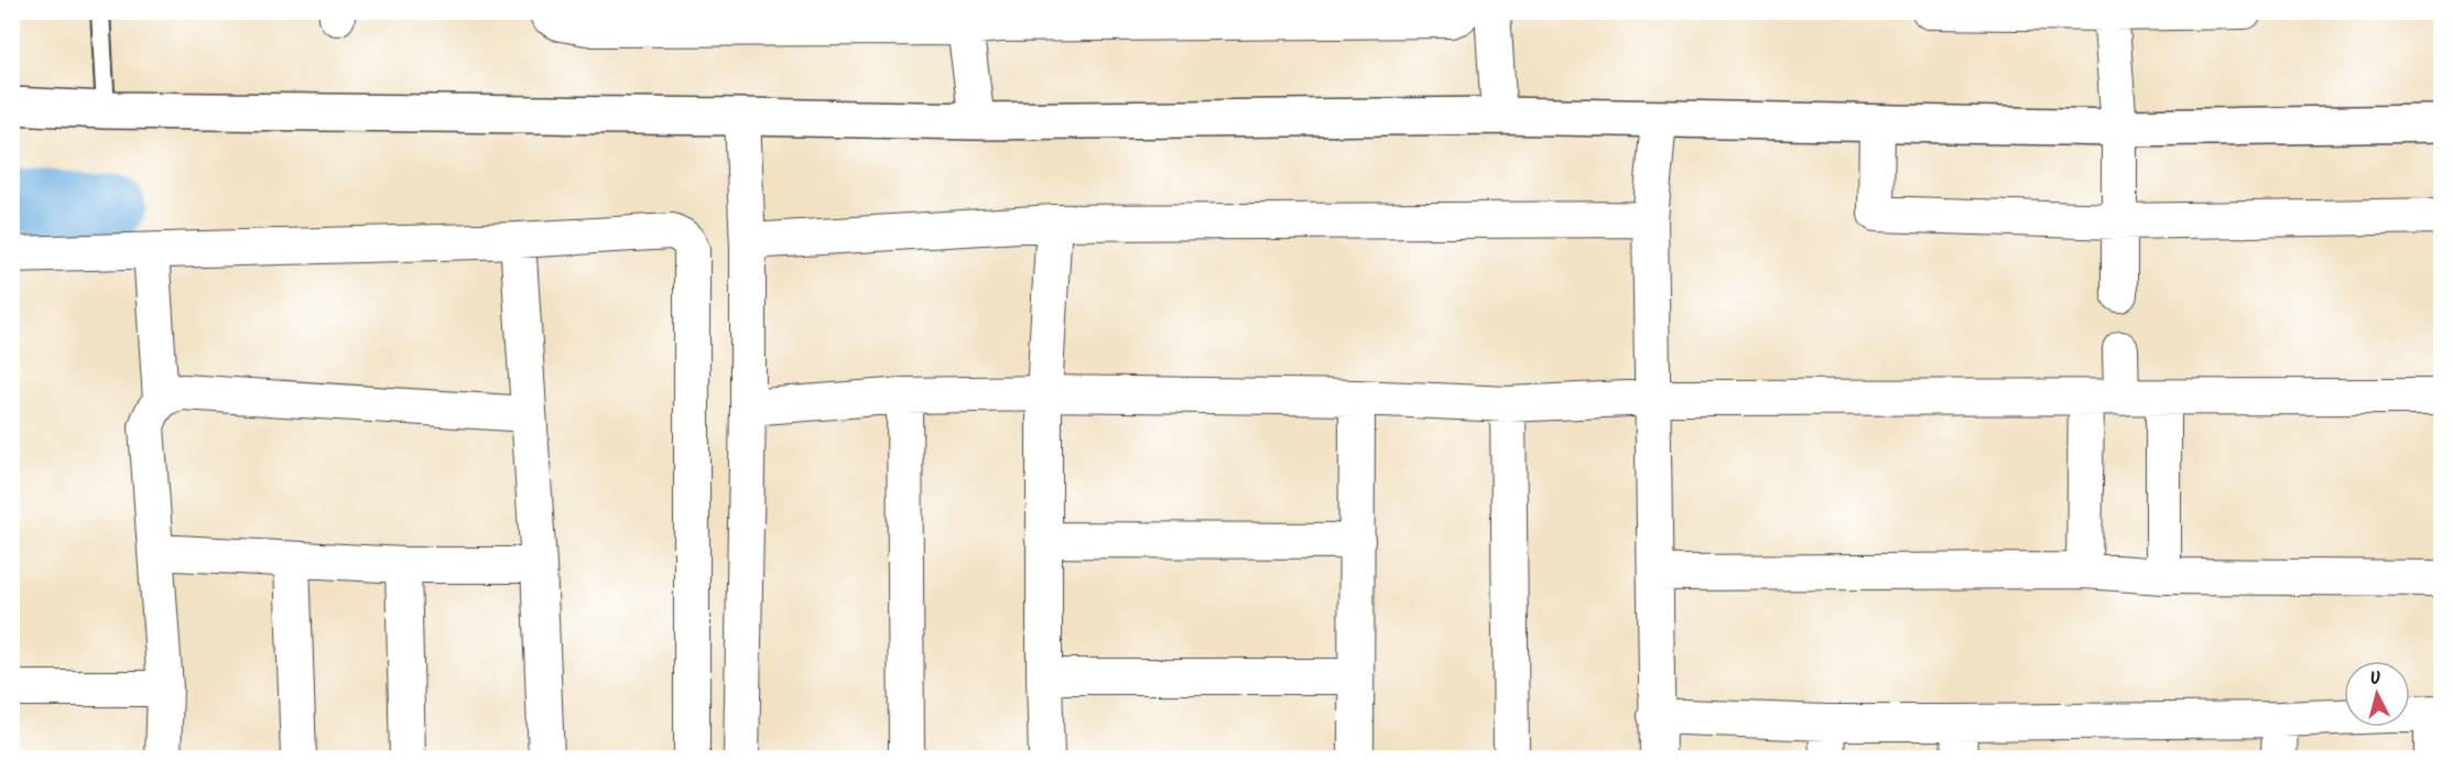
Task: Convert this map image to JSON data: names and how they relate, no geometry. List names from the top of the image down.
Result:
{
  "north": "top"
}
